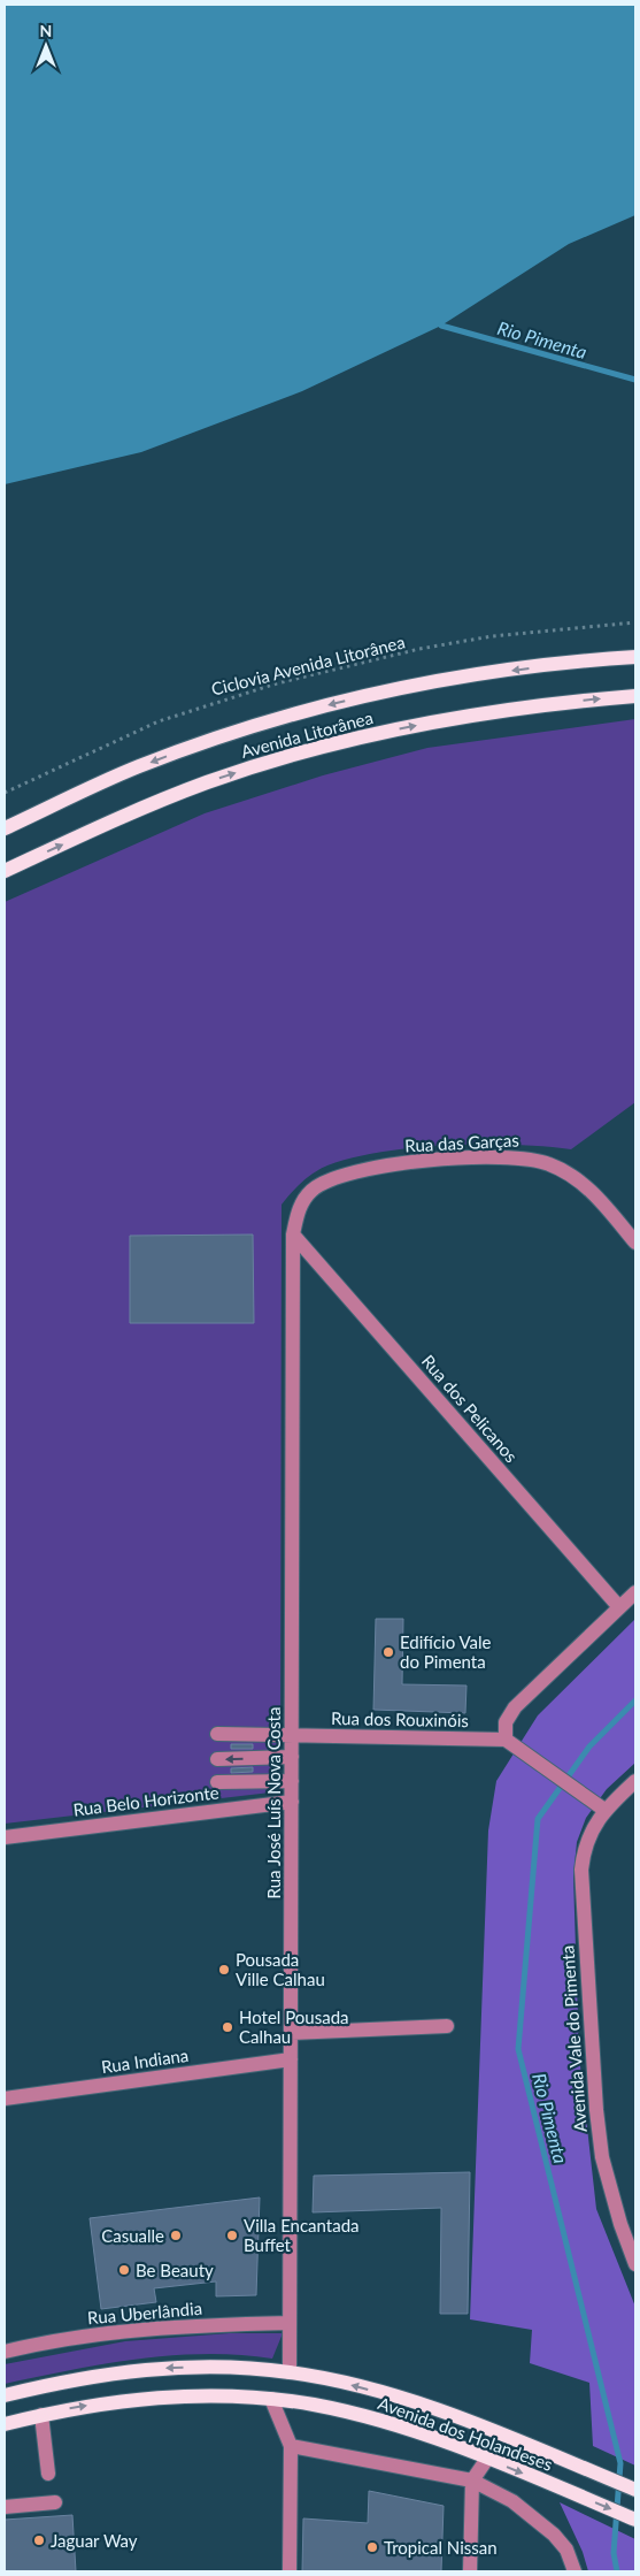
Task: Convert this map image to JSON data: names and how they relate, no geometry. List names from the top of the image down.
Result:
{
  "streets": {
    "main road": ["Avenida Litorânea", "Avenida dos Holandeses"],
    "street": [
      "Rua das Garças",
      "Rua dos Pelicanos",
      "Rua dos Rouxinóis",
      "Rua Belo Horizonte",
      "Rua José Luís Nova Costa",
      "Avenida Vale do Pimenta",
      "Rua Indiana",
      "Rua Uberlândia"
    ],
    "path": ["Ciclovia Avenida Litorânea"]
  },
  "crossings": [
    ["Rua das Garças", "Rua dos Pelicanos"],
    ["Rua das Garças", "Rua José Luís Nova Costa"],
    ["Rua dos Pelicanos", "Rua José Luís Nova Costa"],
    ["Rua dos Rouxinóis", "Rua José Luís Nova Costa"],
    ["Rua Belo Horizonte", "Rua José Luís Nova Costa"],
    ["Rua José Luís Nova Costa", "Rua Indiana"],
    ["Rua José Luís Nova Costa", "Rua Uberlândia"],
    ["Rua José Luís Nova Costa", "Avenida dos Holandeses"]
  ],
  "water": ["Rio Pimenta"],
  "places": [
    "Edifício Vale do Pimenta",
    "Pousada Ville Calhau",
    "Hotel Pousada Calhau",
    "Casualle",
    "Villa Encantada Buffet",
    "Be Beauty",
    "Jaguar Way",
    "Tropical Nissan"
  ],
  "north": "top"
}
